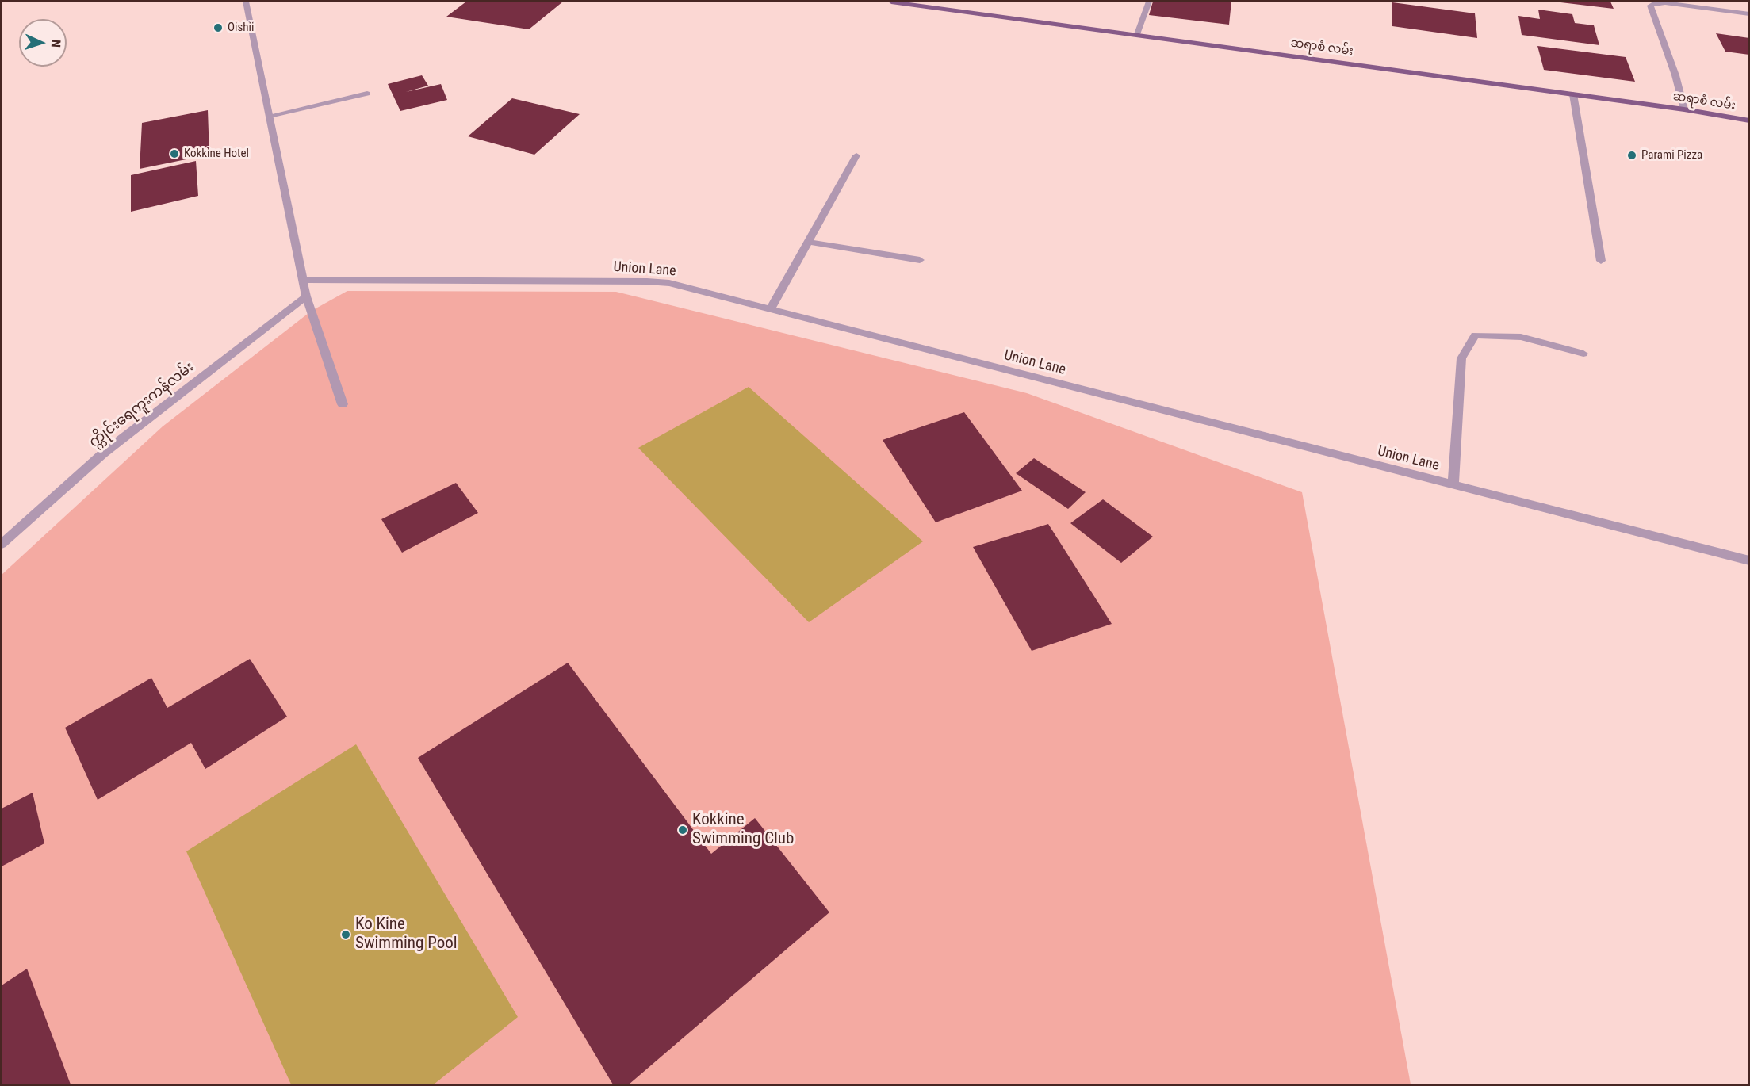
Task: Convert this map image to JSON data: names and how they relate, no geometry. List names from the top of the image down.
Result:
{
  "streets": {
    "main road": ["ဆရာစံ လမ်း"],
    "street": ["Union Lane", "က္ကိုင်းရေကူးကန်လမ်း"]
  },
  "places": [
    "Oishii",
    "Kokkine Hotel",
    "Parami Pizza",
    "Kokkine Swimming Club",
    "Ko Kine Swimming Pool"
  ],
  "north": "right"
}
